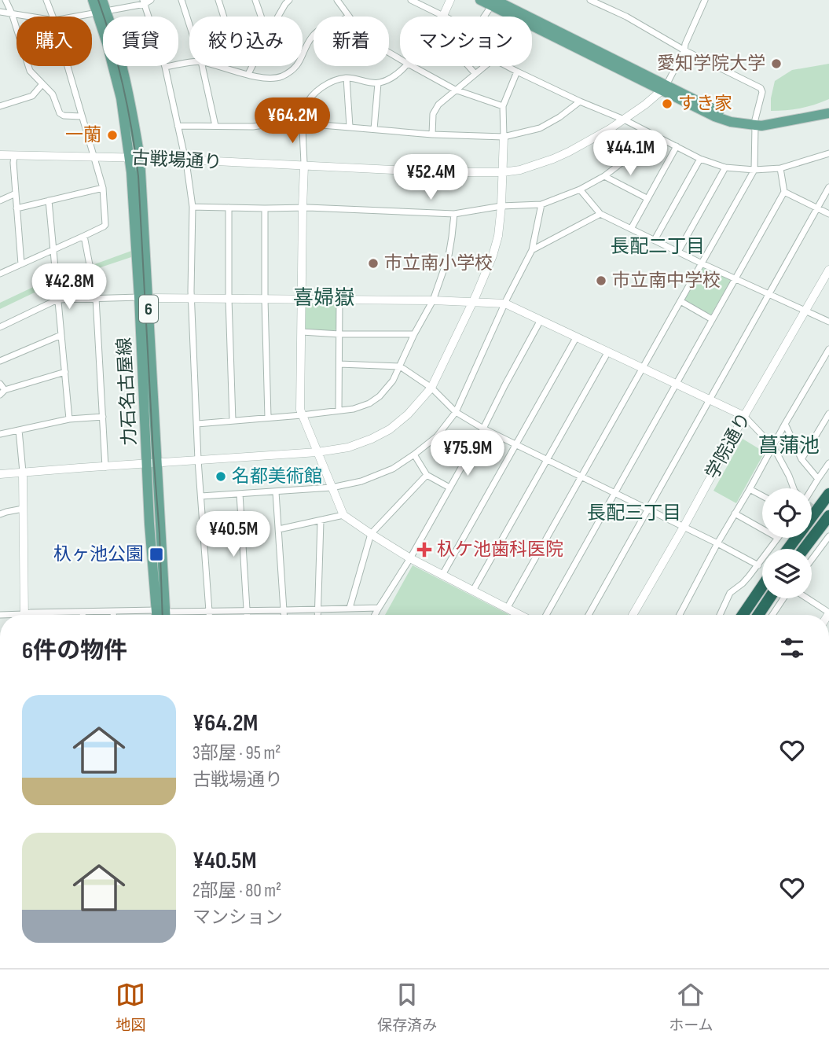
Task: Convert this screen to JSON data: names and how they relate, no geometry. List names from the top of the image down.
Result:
{
  "streets": {
    "main road": ["6", "力石名古屋線"],
    "street": ["古戦場通り", "学院通り"]
  },
  "crossings": [
    ["古戦場通り", "力石名古屋線"]
  ],
  "districts": [
    "長配二丁目",
    "喜婦嶽",
    "菖蒲池",
    "長配三丁目"
  ],
  "places": {
    "other": [
      "愛知学院大学",
      "すき家",
      "一蘭",
      "市立南小学校",
      "市立南中学校",
      "名都美術館"
    ],
    "health": ["杁ケ池歯科医院"],
    "transit": ["杁ヶ池公園"]
  },
  "page": {
    "chip": [
      "購入",
      "賃貸",
      "絞り込み",
      "新着",
      "マンション"
    ],
    "price": [
      "¥64.2M",
      "¥44.1M",
      "¥52.4M",
      "¥42.8M",
      "¥75.9M",
      "¥40.5M"
    ],
    "heading": "6件の物件",
    "list": [
      {
        "name": "¥64.2M",
        "note": "3部屋 · 95 m² · 古戦場通り"
      },
      {
        "name": "¥40.5M",
        "note": "2部屋 · 80 m² · マンション"
      }
    ],
    "tabs": ["地図", "保存済み", "ホーム"]
  }
}
